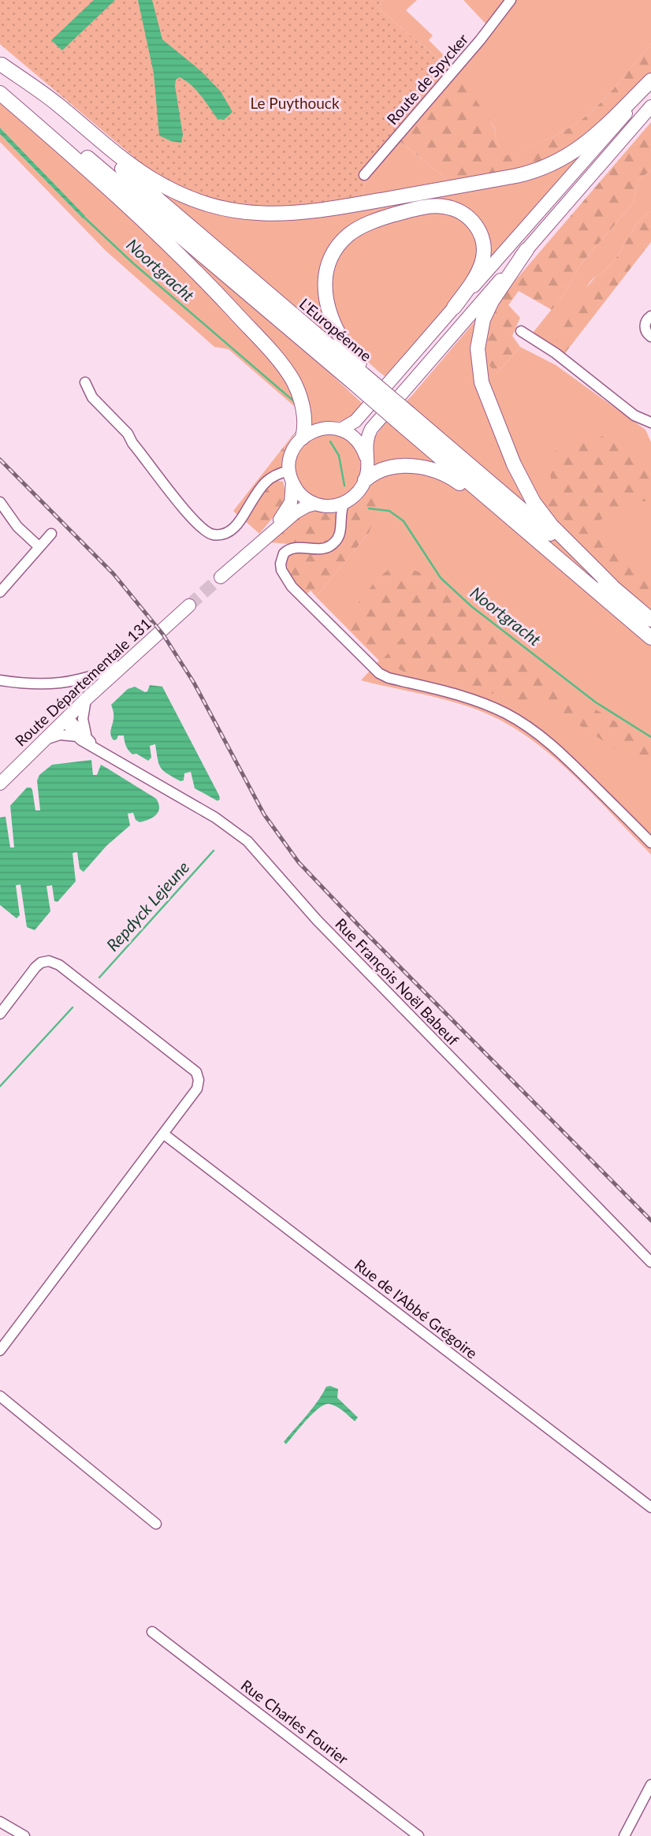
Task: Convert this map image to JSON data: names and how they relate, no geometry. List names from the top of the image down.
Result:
{
  "streets": {
    "highway": ["L'Européenne"],
    "main road": ["Route Départementale 131"],
    "street": [
      "Route de Spycker",
      "Rue François Noël Babeuf",
      "Rue de l'Abbé Grégoire",
      "Rue Charles Fourier"
    ]
  },
  "crossings": [
    ["Route Départementale 131", "Rue François Noël Babeuf"]
  ],
  "water": ["Noortgracht", "Repdyck Lejeune"],
  "parks": ["Le Puythouck"]
}
